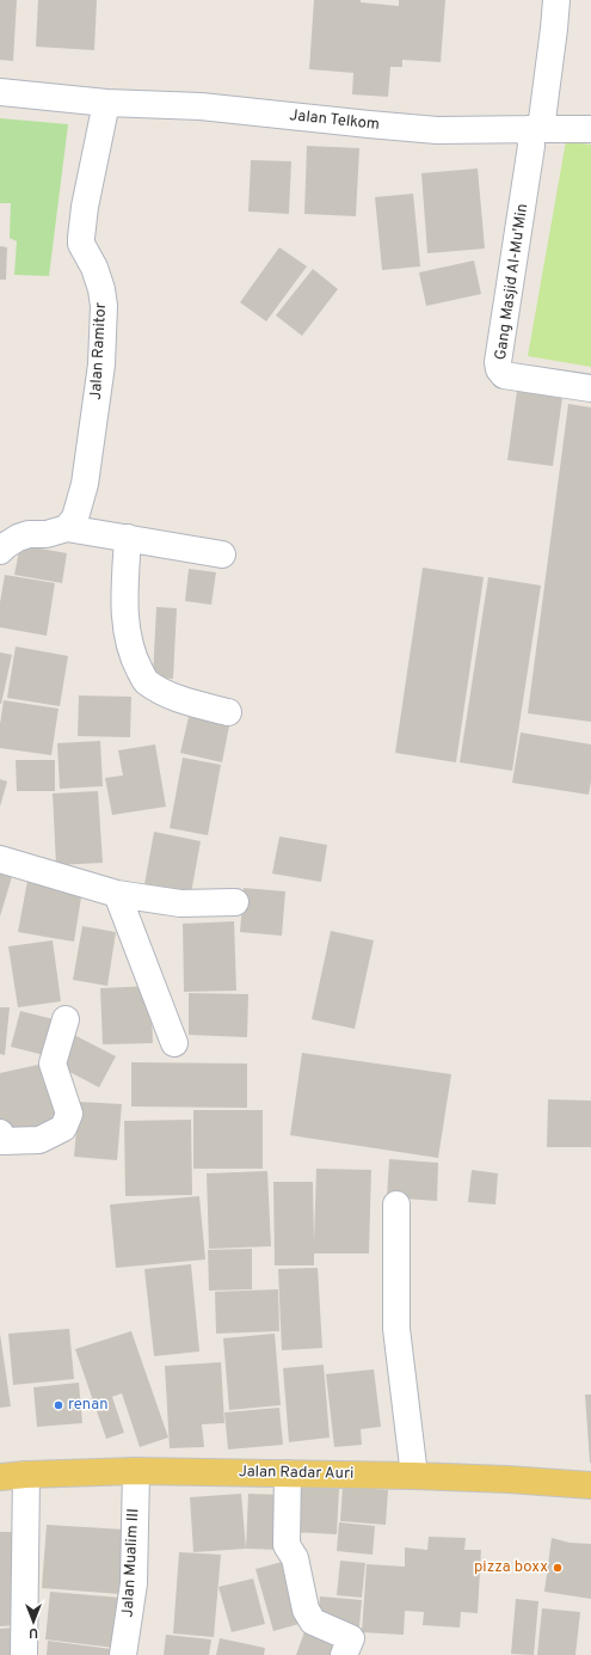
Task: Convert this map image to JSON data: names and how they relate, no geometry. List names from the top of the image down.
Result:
{
  "streets": {
    "main road": ["Jalan Radar Auri"],
    "street": [
      "Jalan Telkom",
      "Gang Masjid Al-Mu'Min",
      "Jalan Ramitor",
      "Jalan Mualim III"
    ]
  },
  "crossings": [
    ["Jalan Telkom", "Gang Masjid Al-Mu'Min"],
    ["Jalan Telkom", "Jalan Ramitor"],
    ["Jalan Radar Auri", "Jalan Mualim III"]
  ],
  "places": ["renan", "pizza boxx"],
  "north": "bottom"
}
